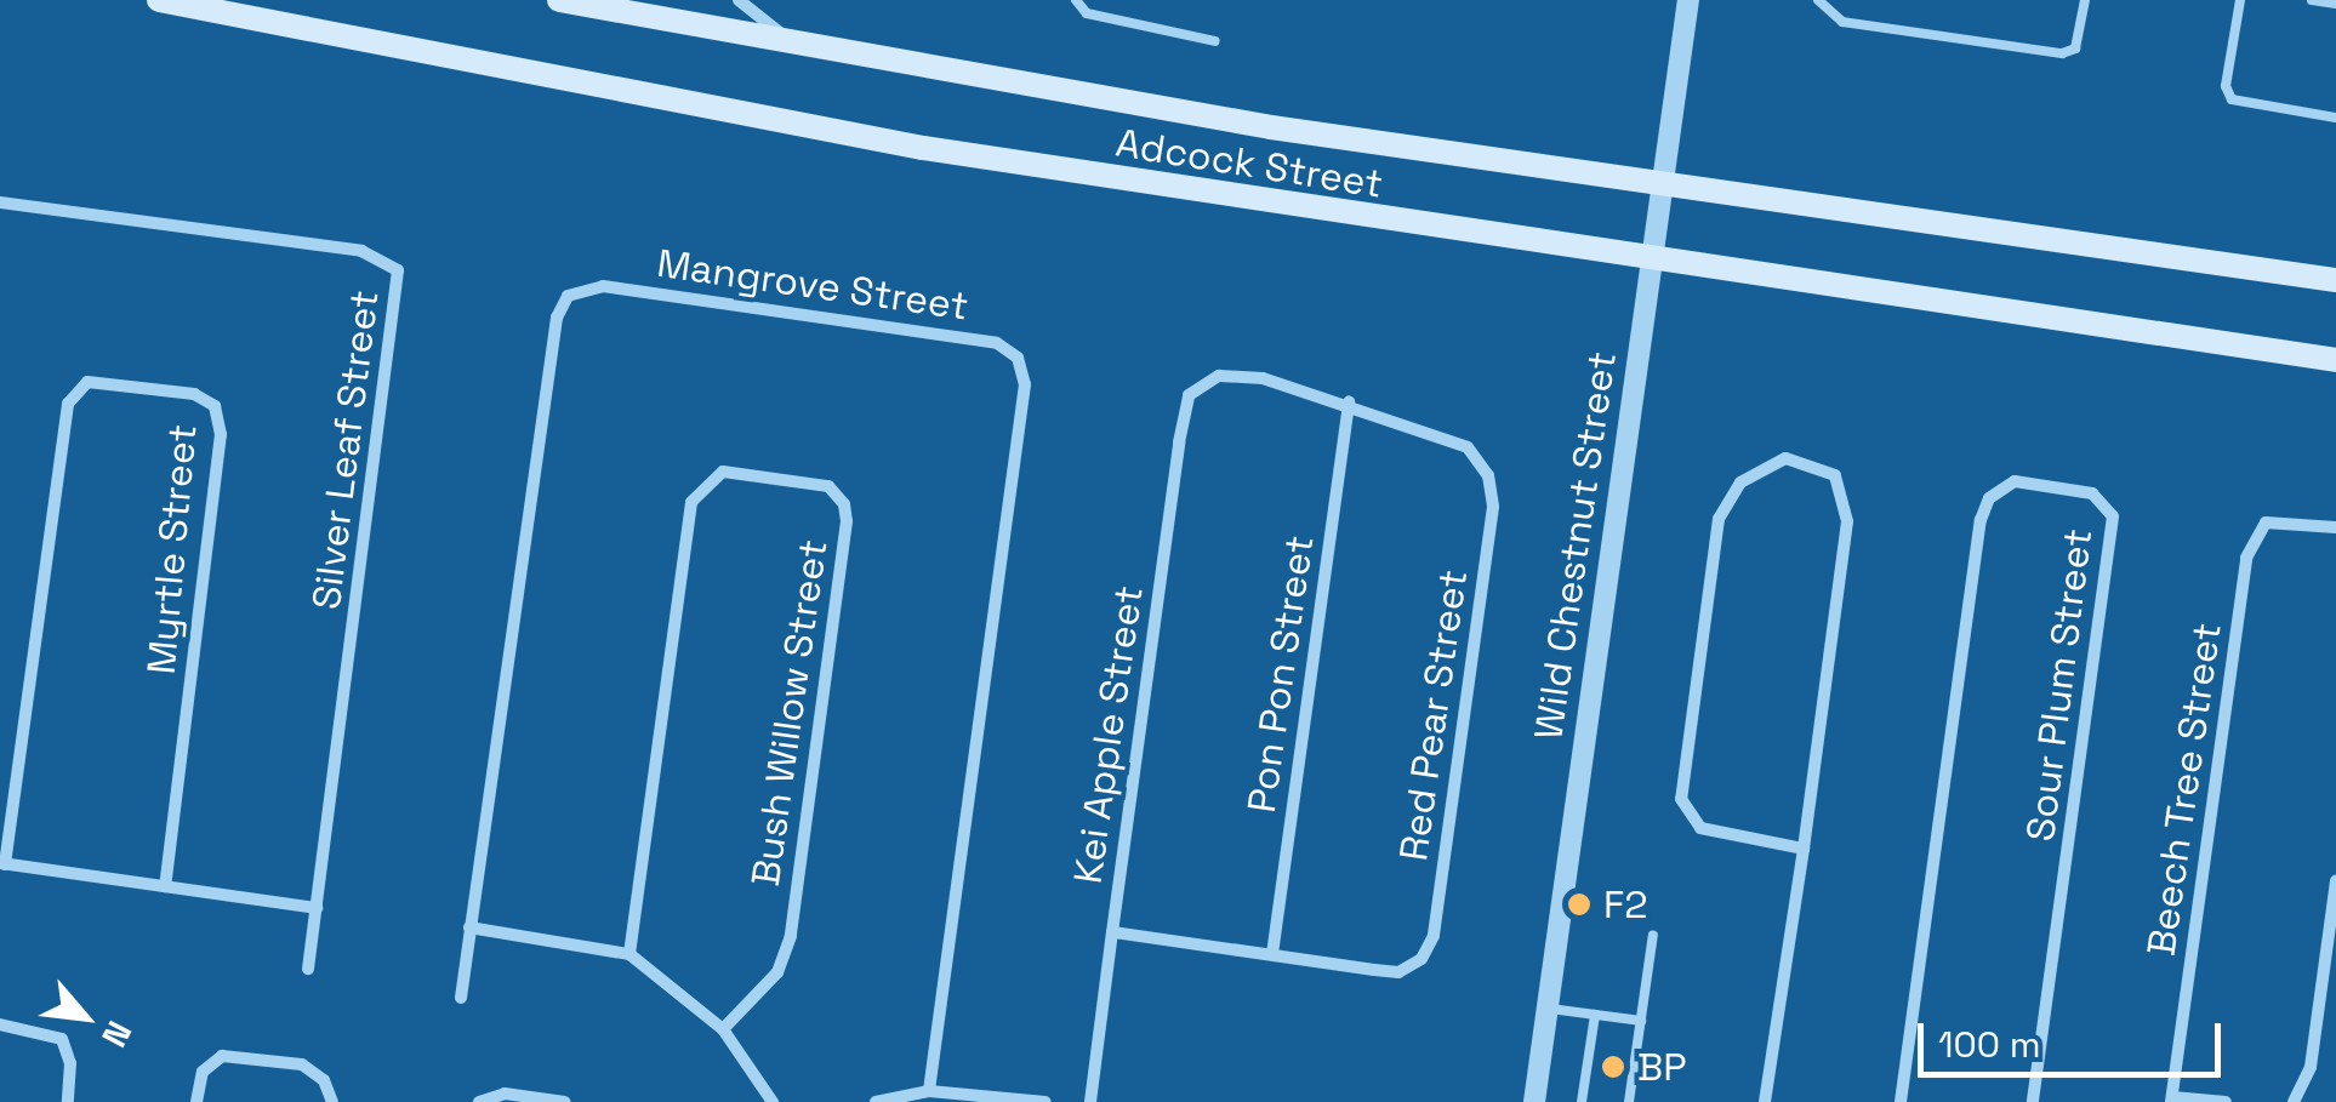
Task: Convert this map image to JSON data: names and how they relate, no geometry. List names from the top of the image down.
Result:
{
  "streets": {
    "main road": ["Adcock Street"],
    "street": [
      "Mangrove Street",
      "Silver Leaf Street",
      "Wild Chestnut Street",
      "Myrtle Street",
      "Pon Pon Street",
      "Sour Plum Street",
      "Bush Willow Street",
      "Red Pear Street",
      "Kei Apple Street",
      "Beech Tree Street"
    ]
  },
  "crossings": [
    ["Adcock Street", "Wild Chestnut Street"],
    ["Pon Pon Street", "Red Pear Street"],
    ["Red Pear Street", "Kei Apple Street"]
  ],
  "places": ["F2", "BP"],
  "scale_bar": "100 m",
  "north": "bottom right"
}
